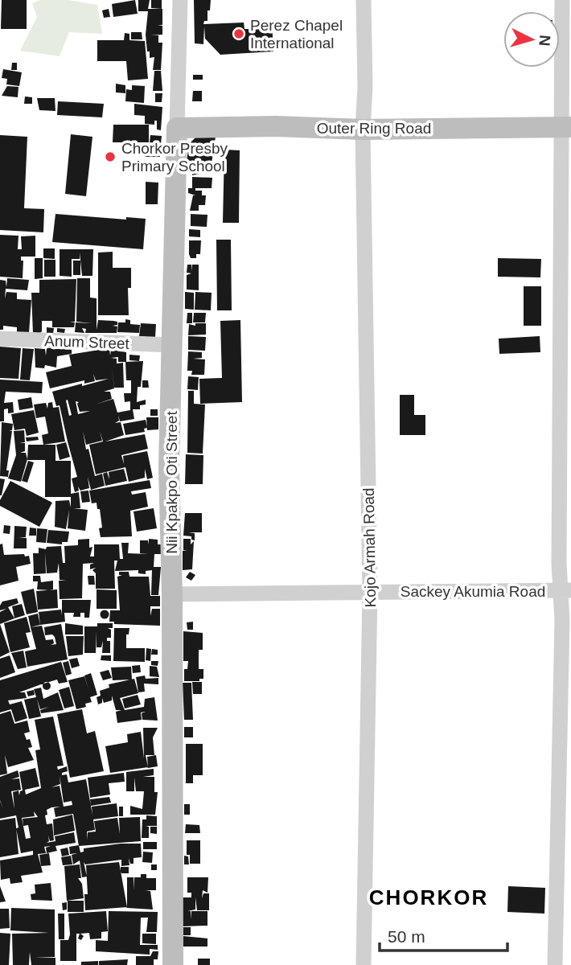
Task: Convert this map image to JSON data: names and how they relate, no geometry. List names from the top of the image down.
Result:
{
  "streets": {
    "street": [
      "Outer Ring Road",
      "Anum Street",
      "Nii Kpakpo Oti Street",
      "Kojo Armah Road",
      "Sackey Akumia Road"
    ]
  },
  "crossings": [
    ["Outer Ring Road", "Nii Kpakpo Oti Street"],
    ["Outer Ring Road", "Kojo Armah Road"],
    ["Anum Street", "Nii Kpakpo Oti Street"],
    ["Nii Kpakpo Oti Street", "Sackey Akumia Road"],
    ["Kojo Armah Road", "Sackey Akumia Road"]
  ],
  "districts": ["CHORKOR"],
  "places": ["Perez Chapel International", "Chorkor Presby Primary School"],
  "scale_bar": "50 m",
  "north": "right"
}
